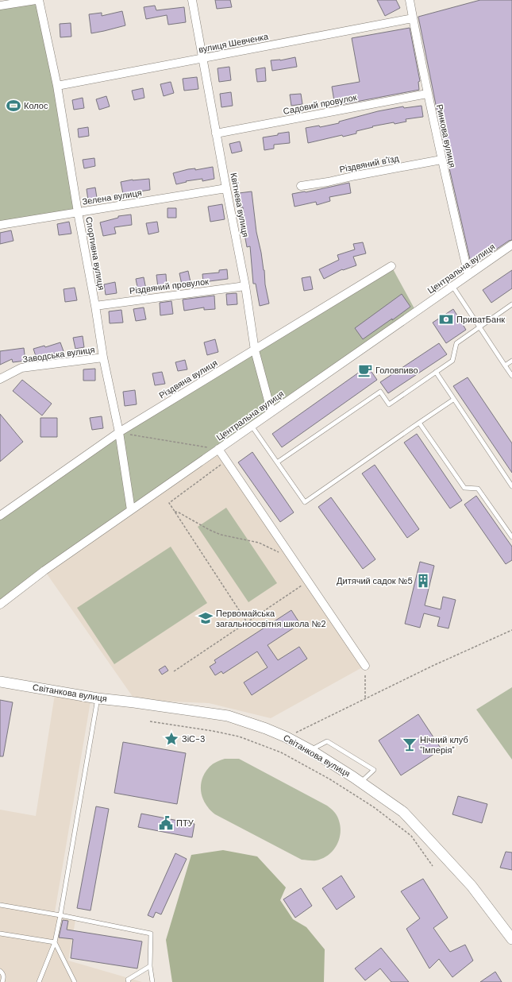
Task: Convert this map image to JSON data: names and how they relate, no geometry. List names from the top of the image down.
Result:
{
  "streets": {
    "street": [
      "вулиця Шевченка",
      "Садовий провулок",
      "Ринкова вулиця",
      "Різдвяний в'їзд",
      "Зелена вулиця",
      "Квітнева вулиця",
      "Спортивна вулиця",
      "Центральна вулиця",
      "Різдвяний провулок",
      "Заводська вулиця",
      "Різдвяна вулиця",
      "Світанкова вулиця"
    ]
  },
  "crossings": [
    ["вулиця Шевченка", "Ринкова вулиця"],
    ["вулиця Шевченка", "Квітнева вулиця"],
    ["вулиця Шевченка", "Спортивна вулиця"],
    ["Садовий провулок", "Ринкова вулиця"],
    ["Садовий провулок", "Квітнева вулиця"],
    ["Ринкова вулиця", "Різдвяний в'їзд"],
    ["Ринкова вулиця", "Центральна вулиця"],
    ["Зелена вулиця", "Квітнева вулиця"],
    ["Зелена вулиця", "Спортивна вулиця"],
    ["Квітнева вулиця", "Центральна вулиця"],
    ["Квітнева вулиця", "Різдвяний провулок"],
    ["Квітнева вулиця", "Різдвяна вулиця"],
    ["Спортивна вулиця", "Центральна вулиця"],
    ["Спортивна вулиця", "Різдвяний провулок"],
    ["Спортивна вулиця", "Заводська вулиця"],
    ["Спортивна вулиця", "Різдвяна вулиця"]
  ],
  "places": {
    "sports": ["Колос"],
    "bank": ["ПриватБанк"],
    "cafe": ["Головпиво"],
    "building": ["Дитячий садок №5"],
    "school or university": ["Первомайська загальноосвітня школа №2"],
    "place": ["ЗіС-3"],
    "bar": ["Нічний клуб \"Імперія\""],
    "public building": ["ПТУ"]
  }
}
